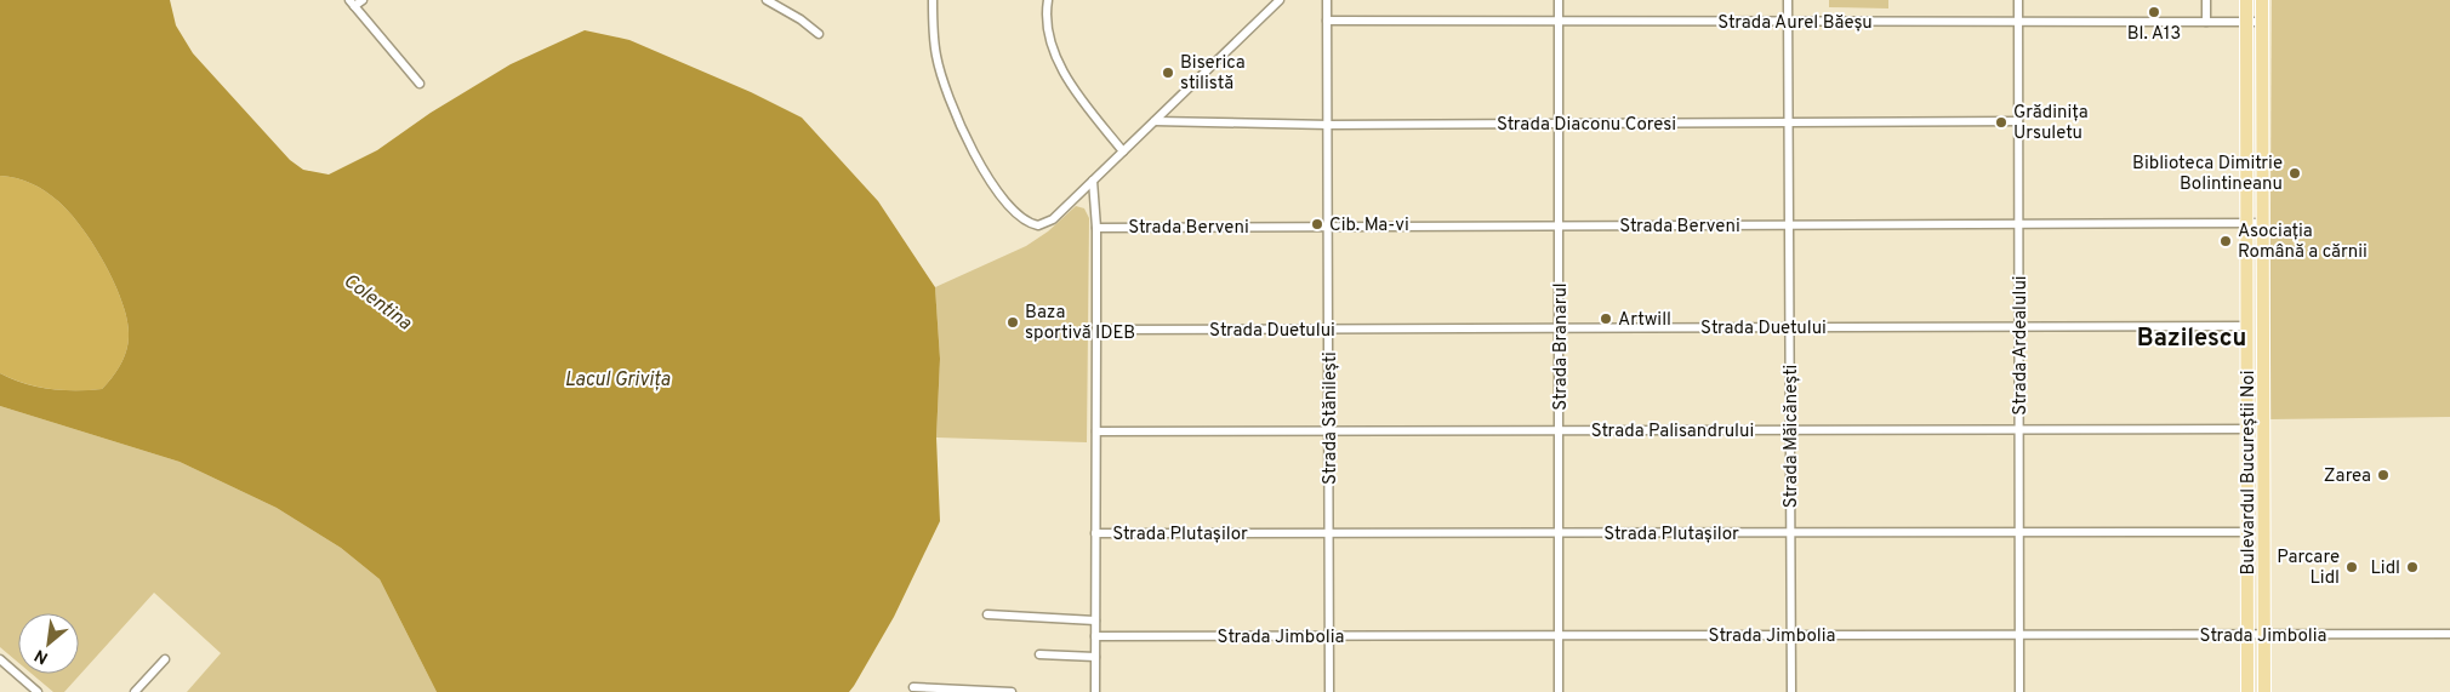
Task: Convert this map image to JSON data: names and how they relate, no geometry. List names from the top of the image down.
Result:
{
  "streets": {
    "main road": ["Bulevardul Bucureștii Noi"],
    "street": [
      "Strada Aurel Băeșu",
      "Strada Diaconu Coresi",
      "Strada Berveni",
      "Strada Duetului",
      "Strada Ardealului",
      "Strada Branarul",
      "Strada Stănilești",
      "Strada Palisandrului",
      "Strada Măicănești",
      "Strada Plutașilor",
      "Strada Jimbolia"
    ]
  },
  "crossings": [
    ["Strada Aurel Băeșu", "Strada Ardealului"],
    ["Strada Aurel Băeșu", "Strada Branarul"],
    ["Strada Aurel Băeșu", "Strada Stănilești"],
    ["Strada Aurel Băeșu", "Strada Măicănești"],
    ["Strada Aurel Băeșu", "Bulevardul Bucureștii Noi"],
    ["Strada Diaconu Coresi", "Strada Ardealului"],
    ["Strada Diaconu Coresi", "Strada Branarul"],
    ["Strada Diaconu Coresi", "Strada Stănilești"],
    ["Strada Diaconu Coresi", "Strada Măicănești"],
    ["Strada Berveni", "Strada Ardealului"],
    ["Strada Berveni", "Strada Branarul"],
    ["Strada Berveni", "Strada Stănilești"],
    ["Strada Berveni", "Strada Măicănești"],
    ["Strada Berveni", "Bulevardul Bucureștii Noi"],
    ["Strada Duetului", "Strada Ardealului"],
    ["Strada Duetului", "Strada Branarul"],
    ["Strada Duetului", "Strada Stănilești"],
    ["Strada Duetului", "Strada Măicănești"],
    ["Strada Duetului", "Bulevardul Bucureștii Noi"],
    ["Strada Ardealului", "Strada Palisandrului"],
    ["Strada Ardealului", "Strada Plutașilor"],
    ["Strada Ardealului", "Strada Jimbolia"],
    ["Strada Branarul", "Strada Palisandrului"],
    ["Strada Branarul", "Strada Plutașilor"],
    ["Strada Branarul", "Strada Jimbolia"],
    ["Strada Stănilești", "Strada Palisandrului"],
    ["Strada Stănilești", "Strada Plutașilor"],
    ["Strada Stănilești", "Strada Jimbolia"],
    ["Strada Palisandrului", "Strada Măicănești"],
    ["Strada Palisandrului", "Bulevardul Bucureștii Noi"],
    ["Strada Măicănești", "Strada Plutașilor"],
    ["Strada Măicănești", "Strada Jimbolia"],
    ["Bulevardul Bucureștii Noi", "Strada Plutașilor"],
    ["Bulevardul Bucureștii Noi", "Strada Jimbolia"]
  ],
  "districts": ["Bazilescu"],
  "water": ["Colentina", "Lacul Grivița"],
  "places": [
    "Bl. A13",
    "Biserica stilistă",
    "Grădinița Ursuletu",
    "Biblioteca Dimitrie Bolintineanu",
    "Cib. Ma-vi",
    "Asociația Română a cărnii",
    "Artwill",
    "Baza sportivă IDEB",
    "Zarea",
    "Parcare Lidl",
    "Lidl"
  ],
  "north": "bottom left"
}
